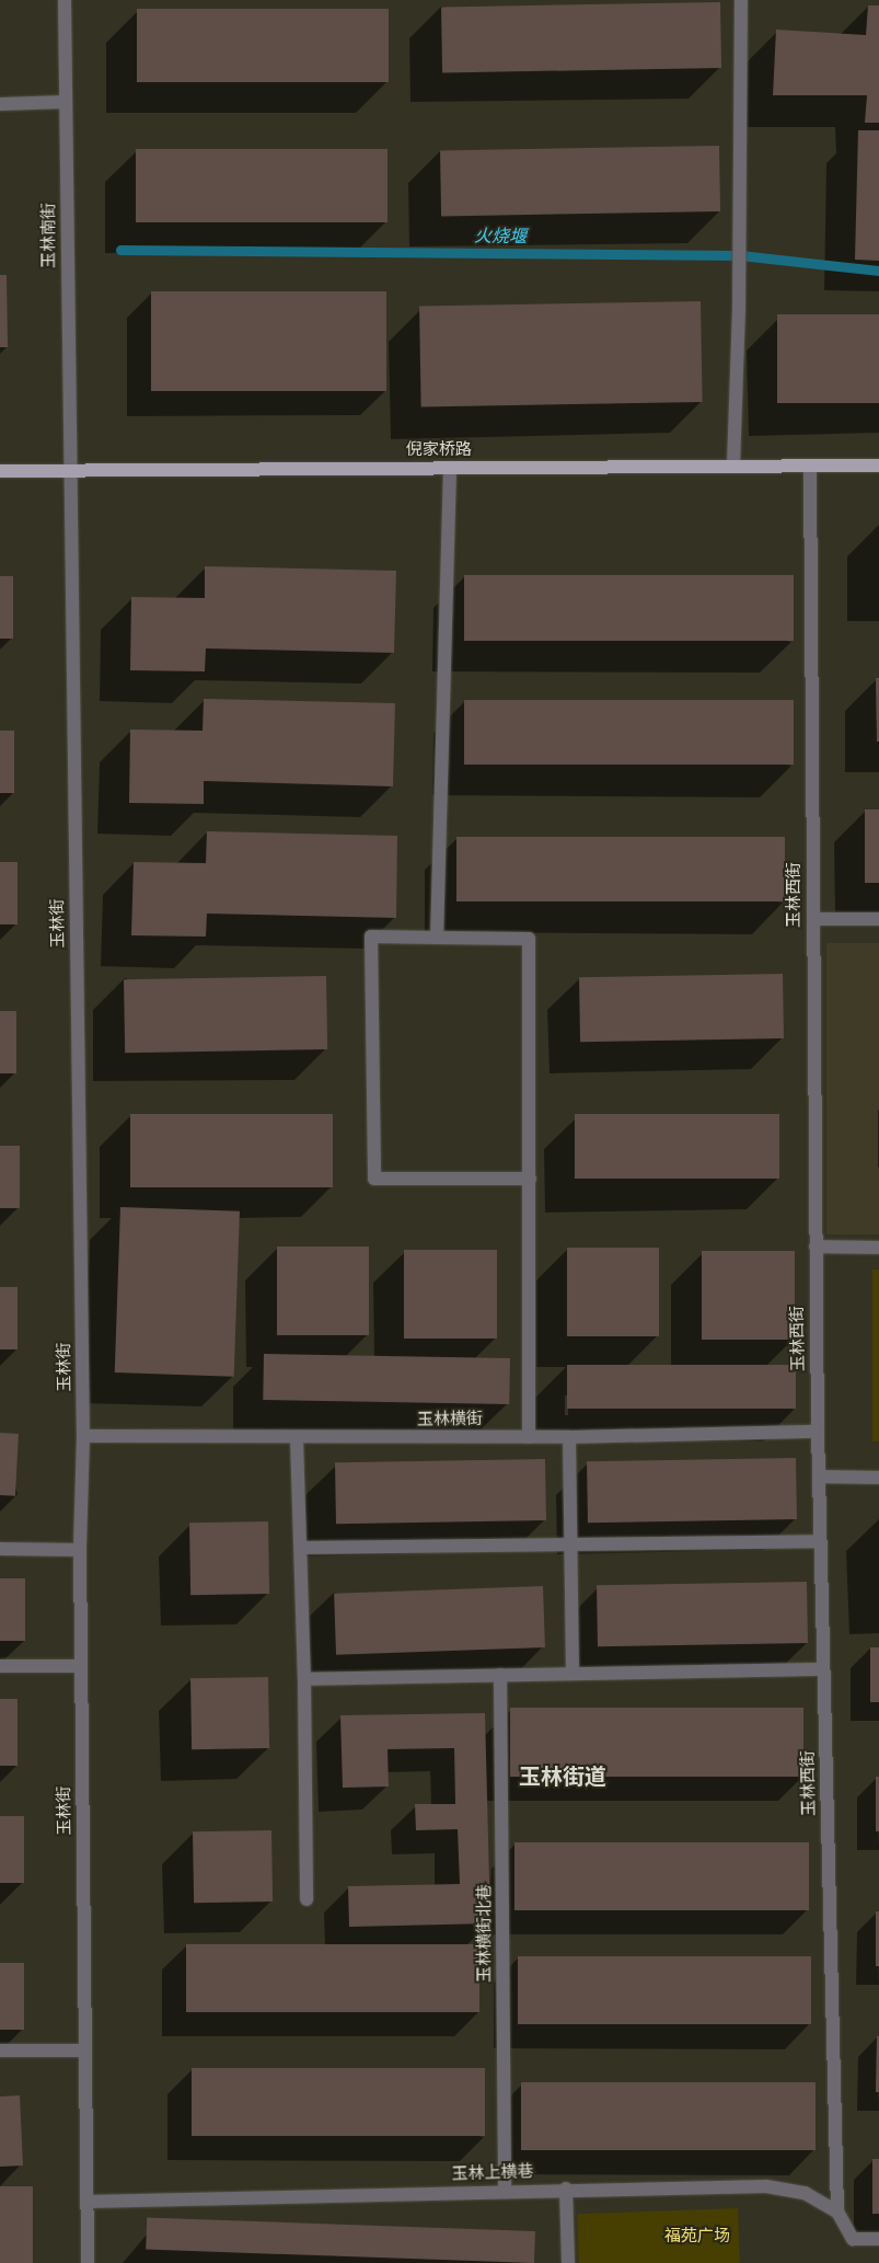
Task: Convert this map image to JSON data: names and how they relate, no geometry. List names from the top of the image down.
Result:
{
  "streets": {
    "main road": ["倪家桥路"],
    "street": [
      "玉林南街",
      "玉林西街",
      "玉林街",
      "玉林横街",
      "玉林横街北巷",
      "玉林上横巷"
    ]
  },
  "crossings": [
    ["玉林南街", "倪家桥路"],
    ["玉林南街", "玉林街"],
    ["倪家桥路", "玉林西街"],
    ["倪家桥路", "玉林街"],
    ["玉林西街", "玉林横街"],
    ["玉林西街", "玉林上横巷"],
    ["玉林街", "玉林横街"],
    ["玉林街", "玉林上横巷"],
    ["玉林横街北巷", "玉林上横巷"]
  ],
  "districts": ["玉林街道"],
  "water": ["火烧堰"],
  "parks": ["福苑广场"]
}
